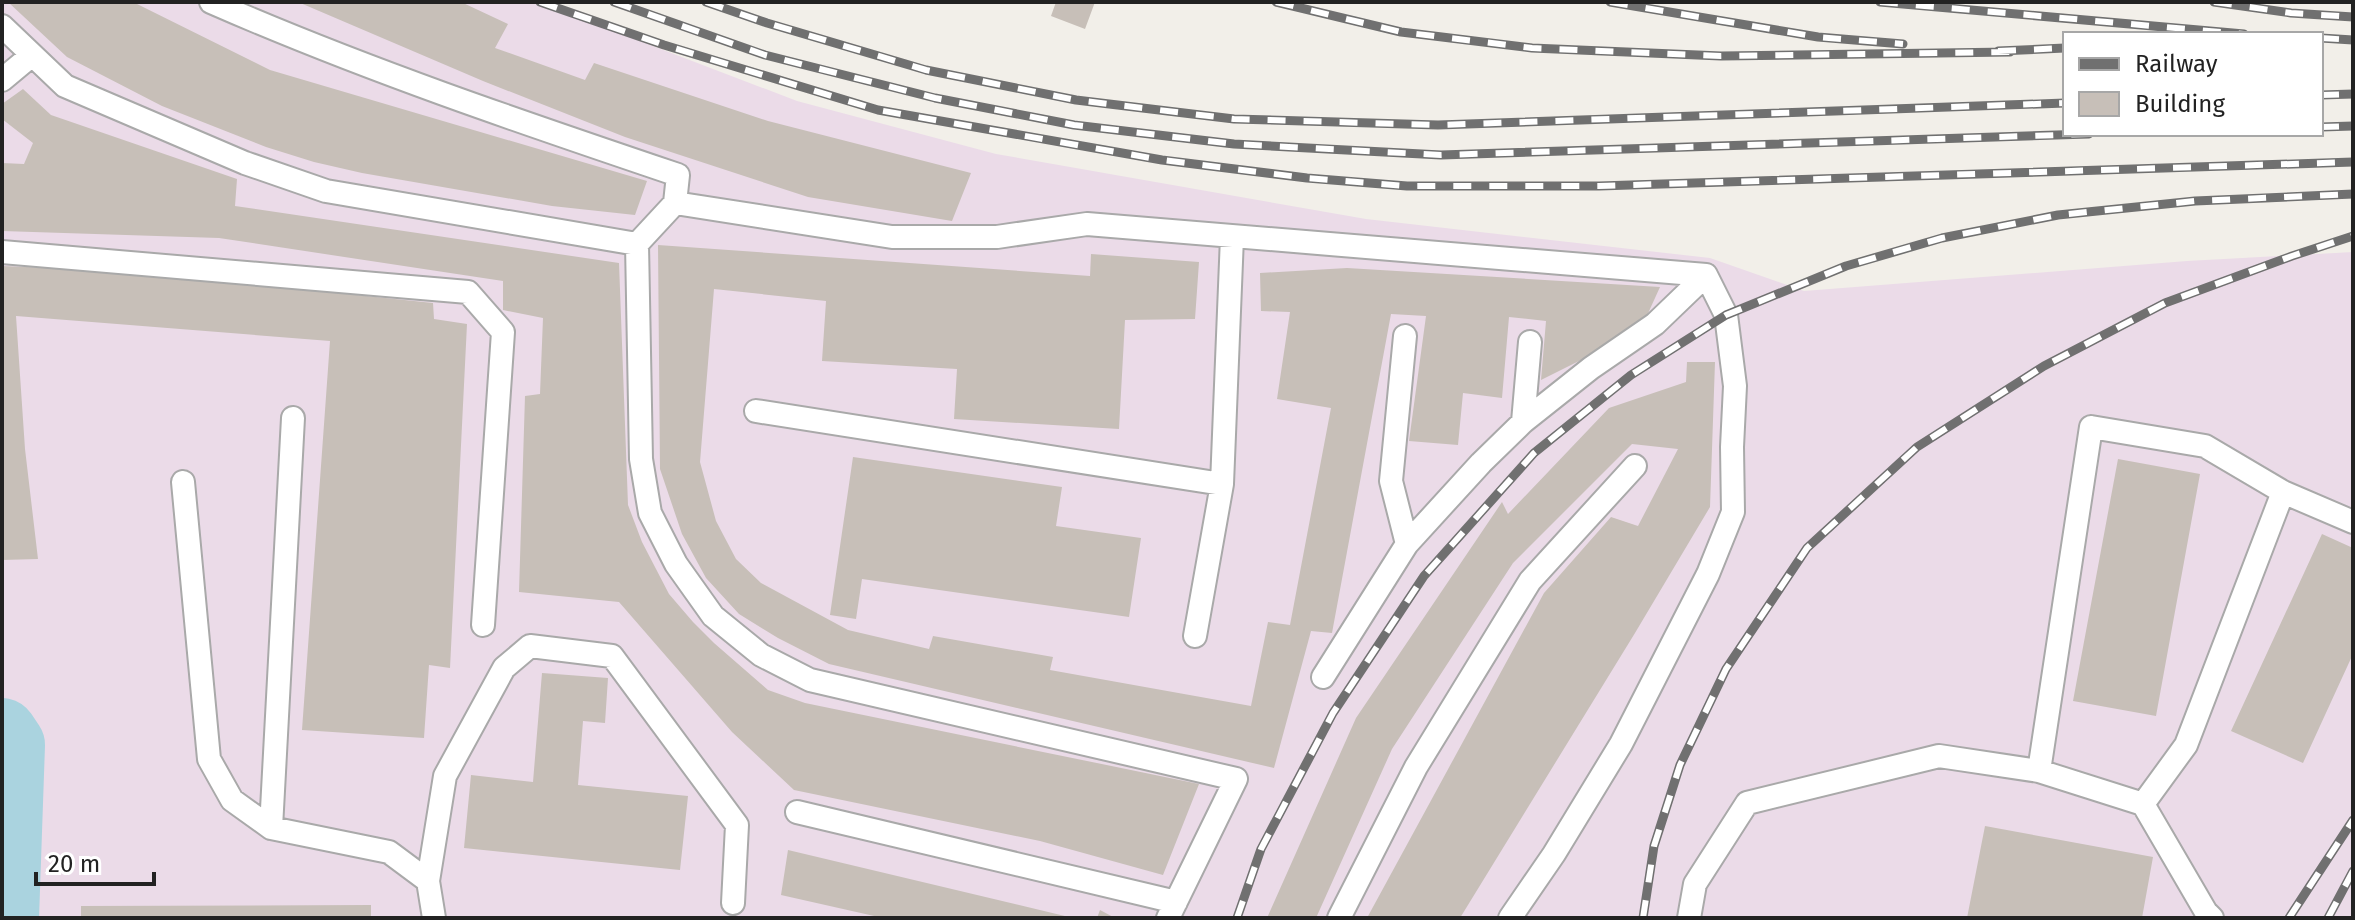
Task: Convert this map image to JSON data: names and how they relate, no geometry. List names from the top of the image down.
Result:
{
  "legend": ["Railway", "Building"],
  "scale_bar": "20 m"
}
